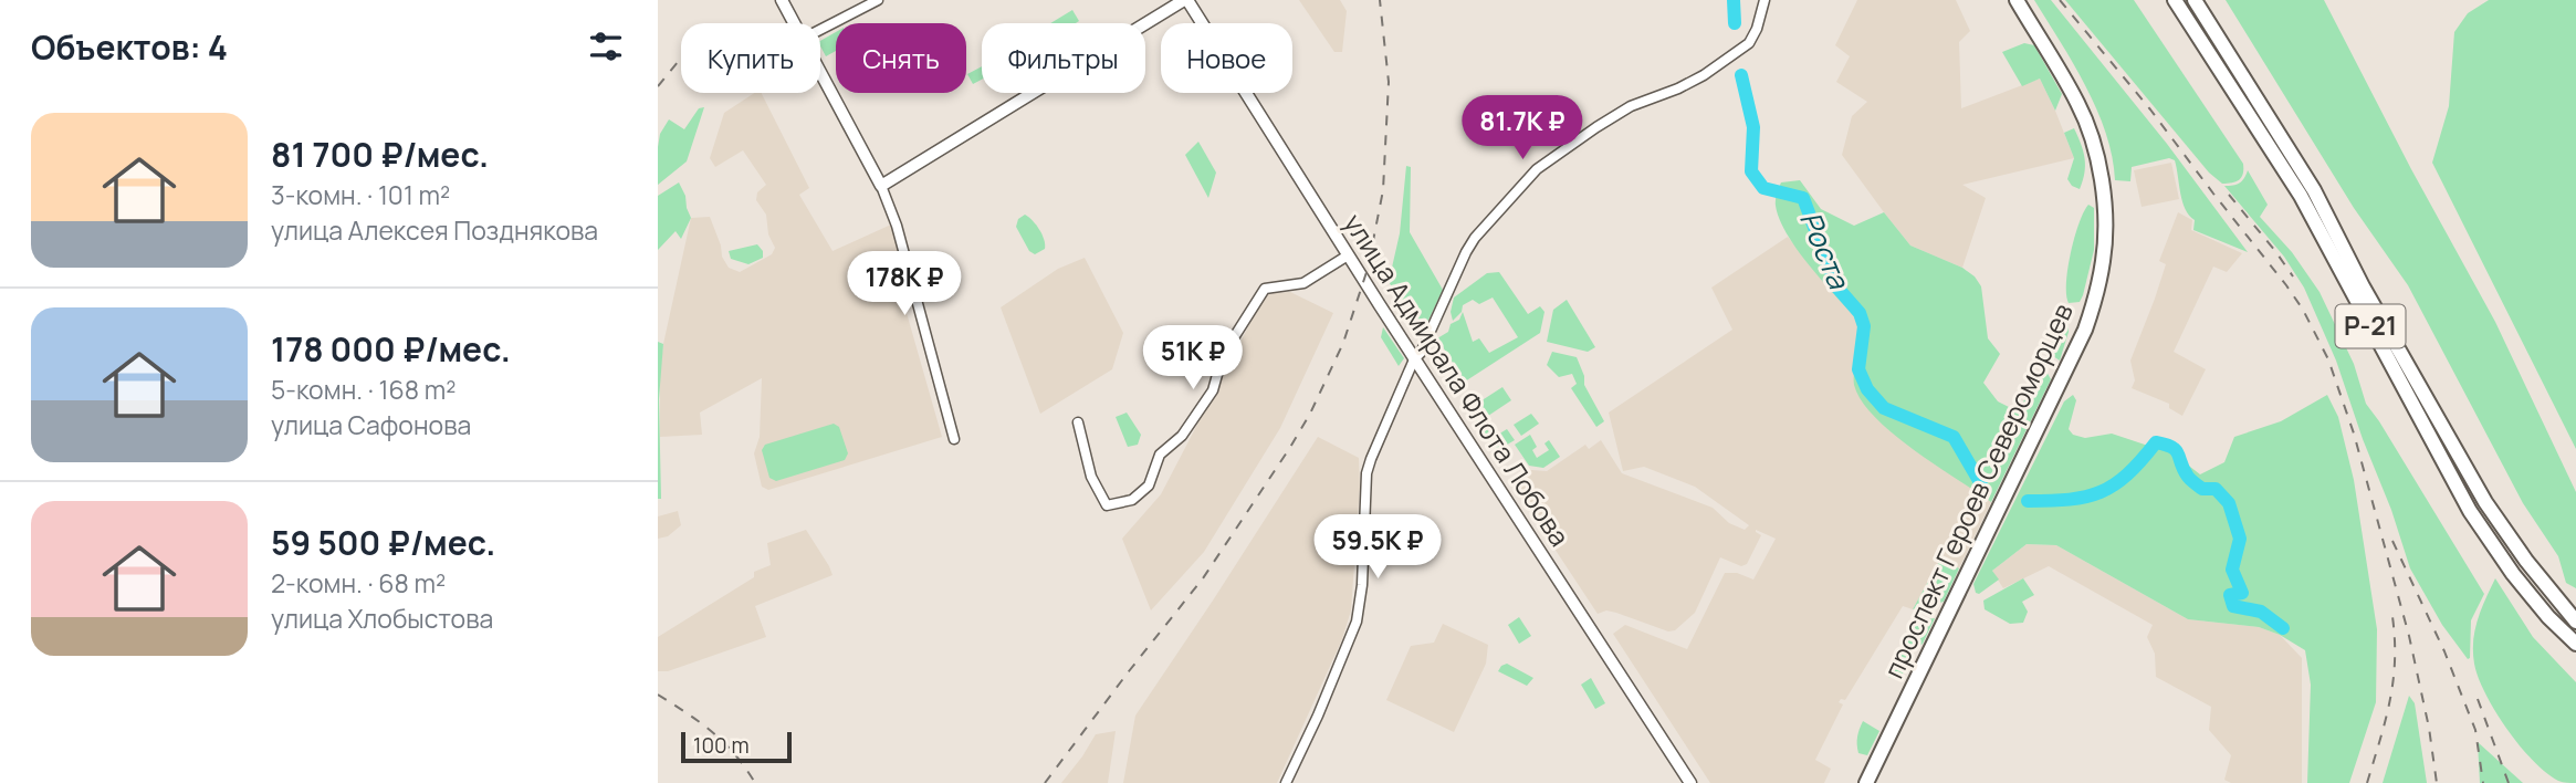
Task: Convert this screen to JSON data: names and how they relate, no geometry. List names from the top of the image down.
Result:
{
  "streets": {
    "main road": ["Р-21", "проспект Героев Североморцев"],
    "street": ["улица Адмирала Флота Лобова"]
  },
  "water": ["Роста"],
  "scale_bar": "100 m",
  "page": {
    "heading": "Объектов: 4",
    "chip": [
      "Купить",
      "Снять",
      "Фильтры",
      "Новое"
    ],
    "list": [
      {
        "name": "81 700 ₽/мес.",
        "note": "3-комн. · 101 m² · улица Алексея Позднякова"
      },
      {
        "name": "178 000 ₽/мес.",
        "note": "5-комн. · 168 m² · улица Сафонова"
      },
      {
        "name": "59 500 ₽/мес.",
        "note": "2-комн. · 68 m² · улица Хлобыстова"
      }
    ],
    "price": [
      "81.7K ₽",
      "178K ₽",
      "51K ₽",
      "59.5K ₽"
    ],
    "scale": "100 m"
  }
}
